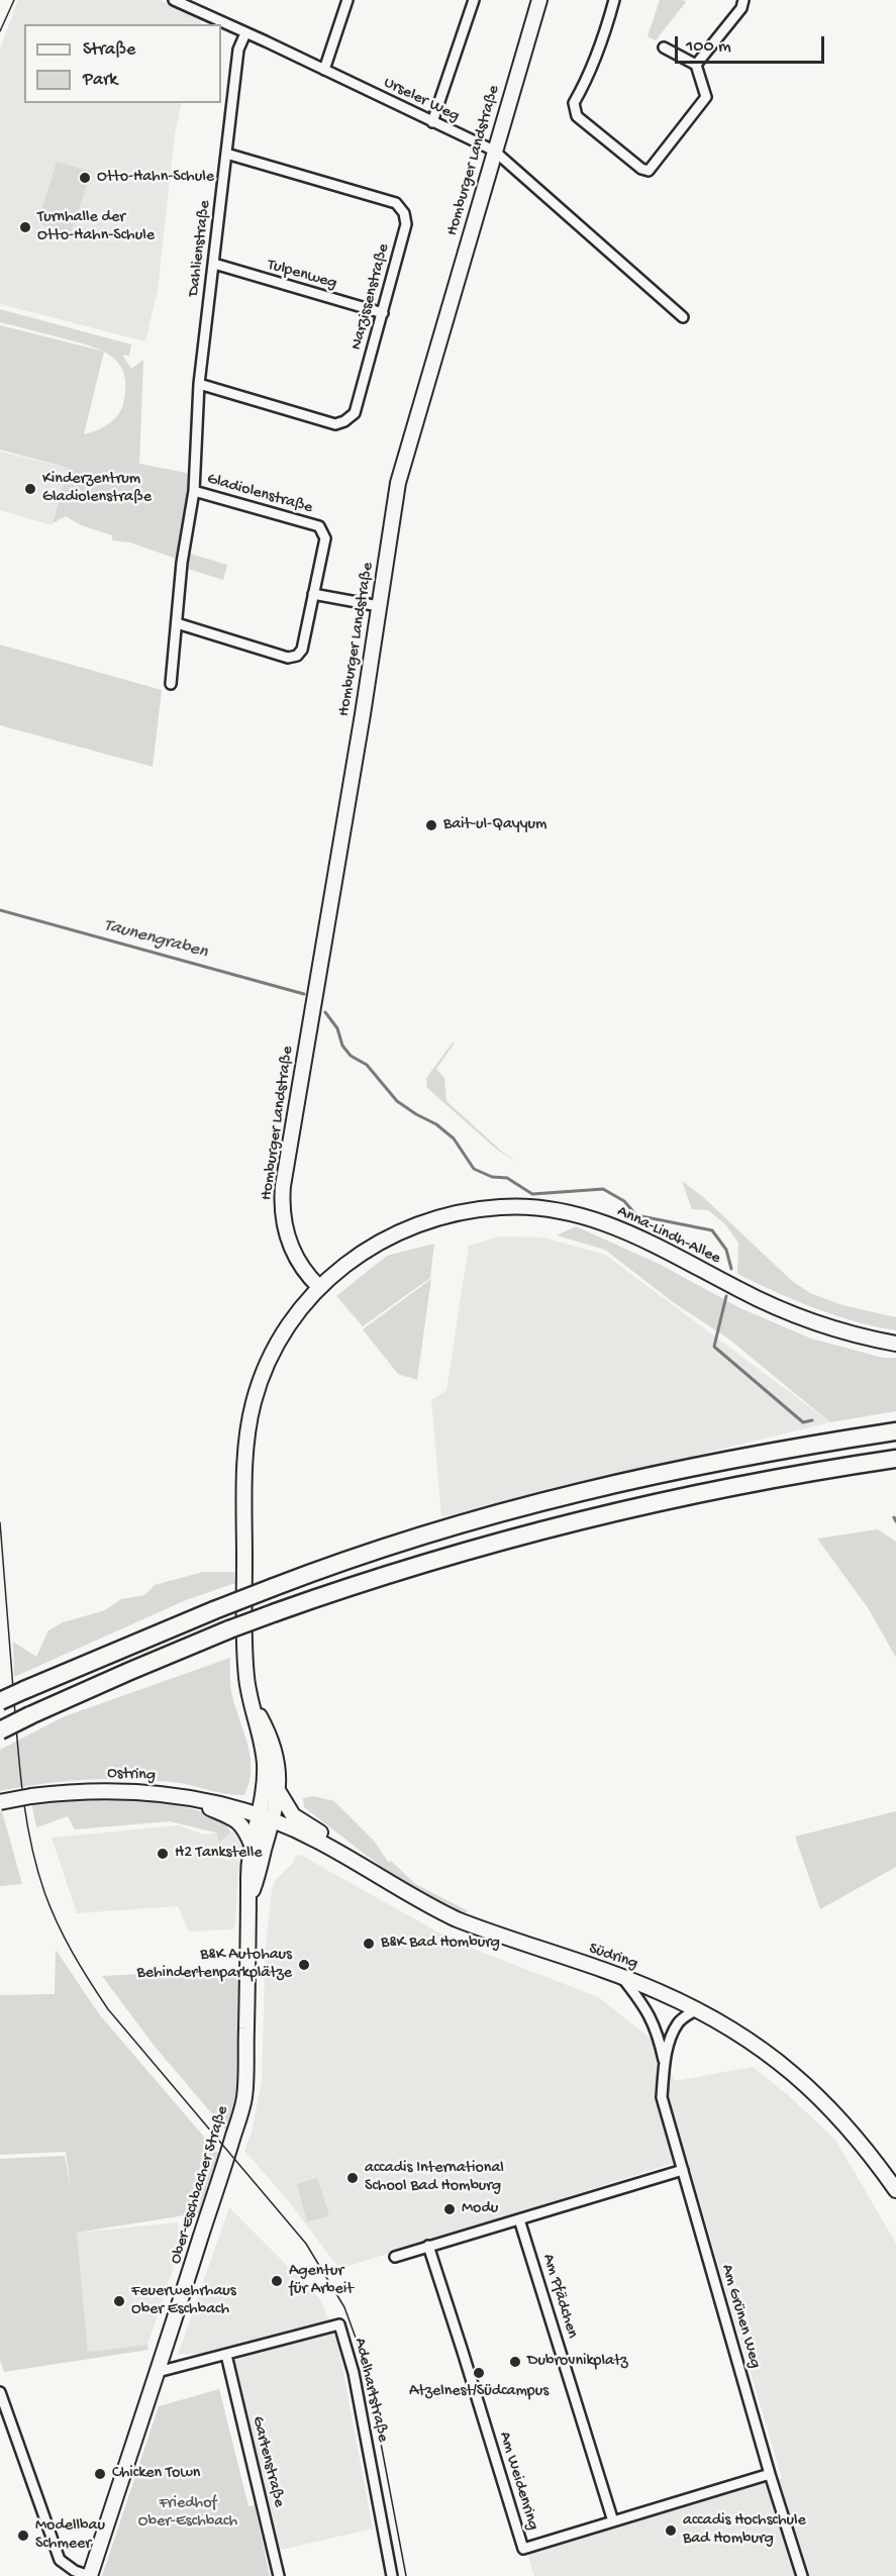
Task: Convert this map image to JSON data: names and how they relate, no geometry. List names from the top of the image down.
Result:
{
  "streets": {
    "main road": [
      "Homburger Landstraße",
      "Anna-Lindh-Allee",
      "Ostring",
      "Südring",
      "Ober-Eschbacher Straße"
    ],
    "street": [
      "Urseler Weg",
      "Dahlienstraße",
      "Tulpenweg",
      "Narzissenstraße",
      "Gladiolenstraße",
      "Am Pfädchen",
      "Am Grünen Weg",
      "Adelhartstraße",
      "Gartenstraße",
      "Am Weidenring"
    ]
  },
  "crossings": [
    ["Urseler Weg", "Homburger Landstraße"],
    ["Urseler Weg", "Dahlienstraße"],
    ["Homburger Landstraße", "Anna-Lindh-Allee"],
    ["Dahlienstraße", "Tulpenweg"],
    ["Dahlienstraße", "Narzissenstraße"],
    ["Dahlienstraße", "Gladiolenstraße"],
    ["Tulpenweg", "Narzissenstraße"],
    ["Ostring", "Südring"],
    ["Südring", "Am Grünen Weg"],
    ["Ober-Eschbacher Straße", "Adelhartstraße"],
    ["Am Pfädchen", "Am Weidenring"],
    ["Am Grünen Weg", "Am Weidenring"],
    ["Adelhartstraße", "Gartenstraße"]
  ],
  "water": ["Taunengraben"],
  "parks": ["Friedhof Ober-Eschbach"],
  "places": [
    "Otto-Hahn-Schule",
    "Turnhalle der Otto-Hahn-Schule",
    "Kinderzentrum Gladiolenstraße",
    "Bait-ul-Qayyum",
    "H2 Tankstelle",
    "B&K Bad Homburg",
    "B&K Autohaus Behindertenparkplätze",
    "accadis International School Bad Homburg",
    "Modu",
    "Agentur für Arbeit",
    "Feuerwehrhaus Ober Eschbach",
    "Dubrovnikplatz",
    "Atzelnest/Südcampus",
    "Chicken Town",
    "accadis Hochschule Bad Homburg",
    "Modellbau Schmeer"
  ],
  "legend": ["Straße", "Park"],
  "scale_bar": "100 m"
}
